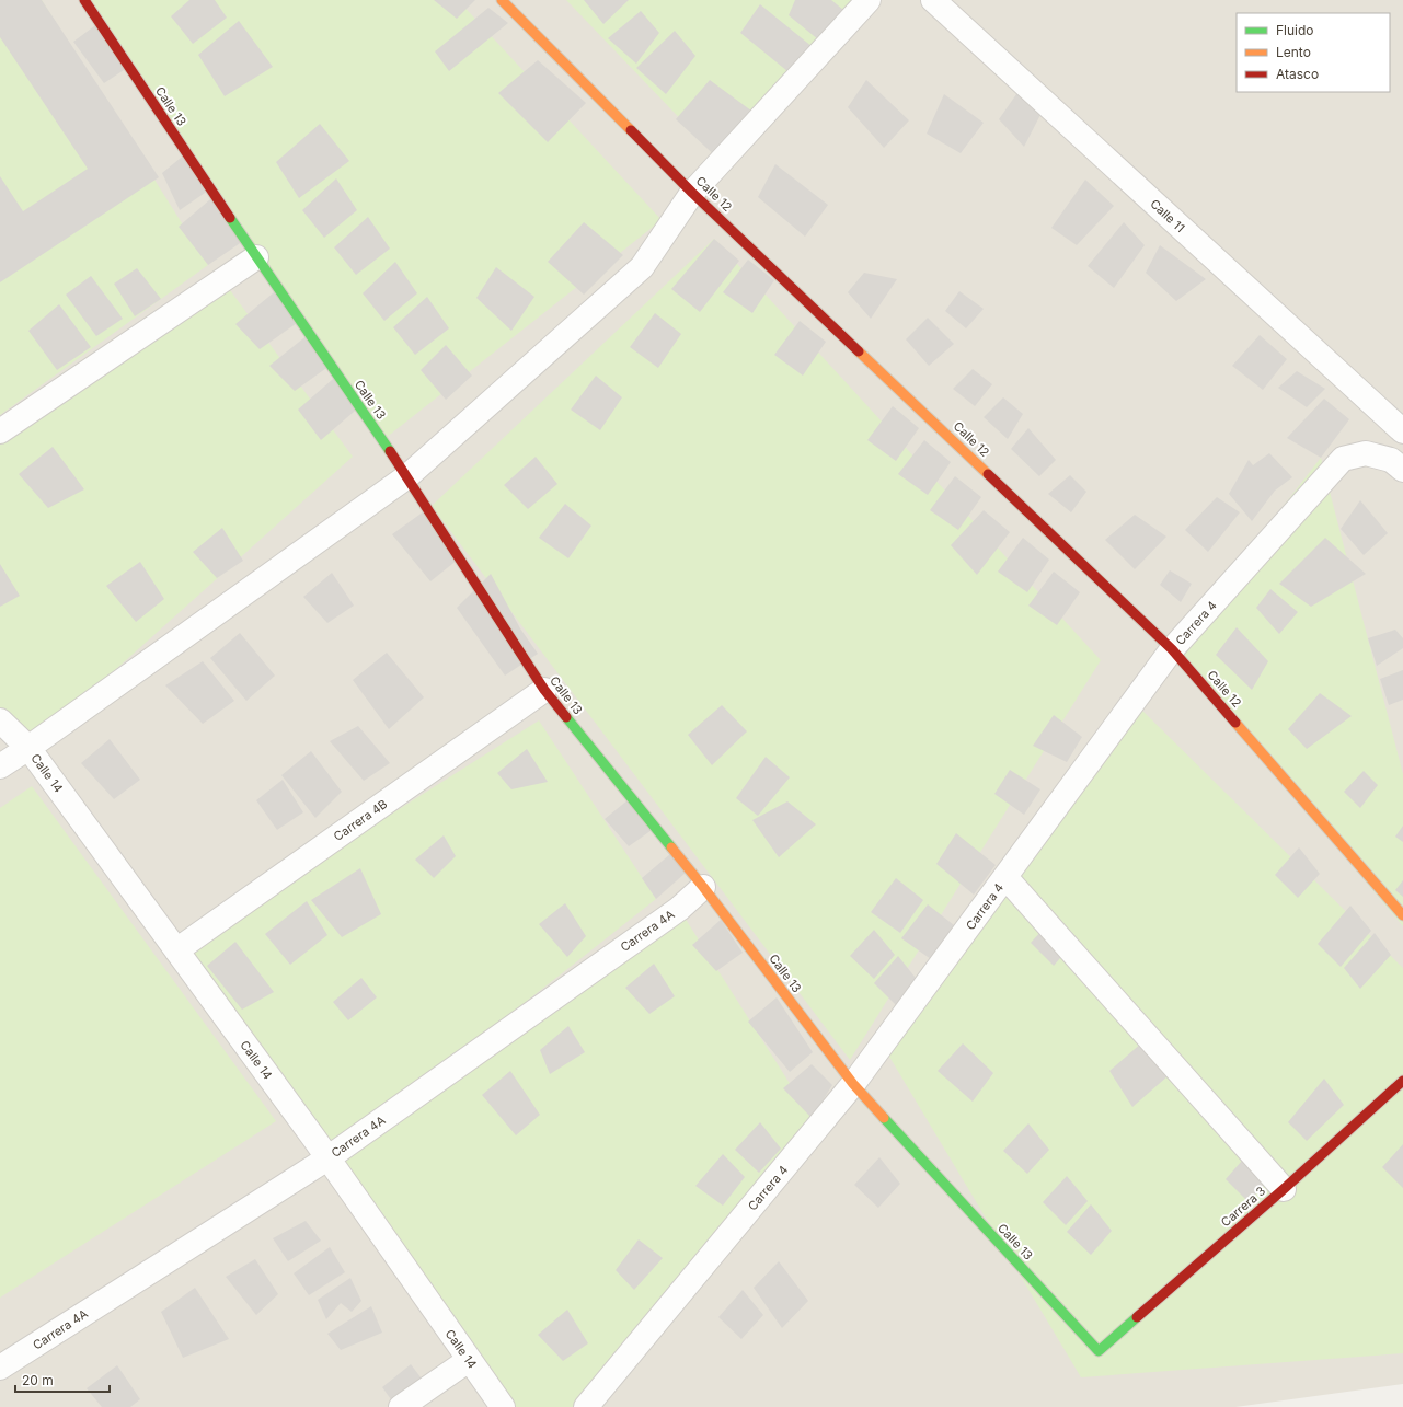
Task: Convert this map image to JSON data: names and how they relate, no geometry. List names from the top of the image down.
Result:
{
  "streets": {
    "street": [
      "Calle 13",
      "Calle 12",
      "Calle 11",
      "Carrera 4",
      "Calle 14",
      "Carrera 4B",
      "Carrera 4A",
      "Carrera 3"
    ]
  },
  "crossings": [
    ["Calle 13", "Carrera 4"],
    ["Calle 13", "Carrera 4B"],
    ["Calle 13", "Carrera 4A"],
    ["Calle 13", "Carrera 3"],
    ["Calle 12", "Carrera 4"],
    ["Calle 14", "Carrera 4B"],
    ["Calle 14", "Carrera 4A"]
  ],
  "legend": ["Fluido", "Lento", "Atasco"],
  "scale_bar": "20 m"
}
